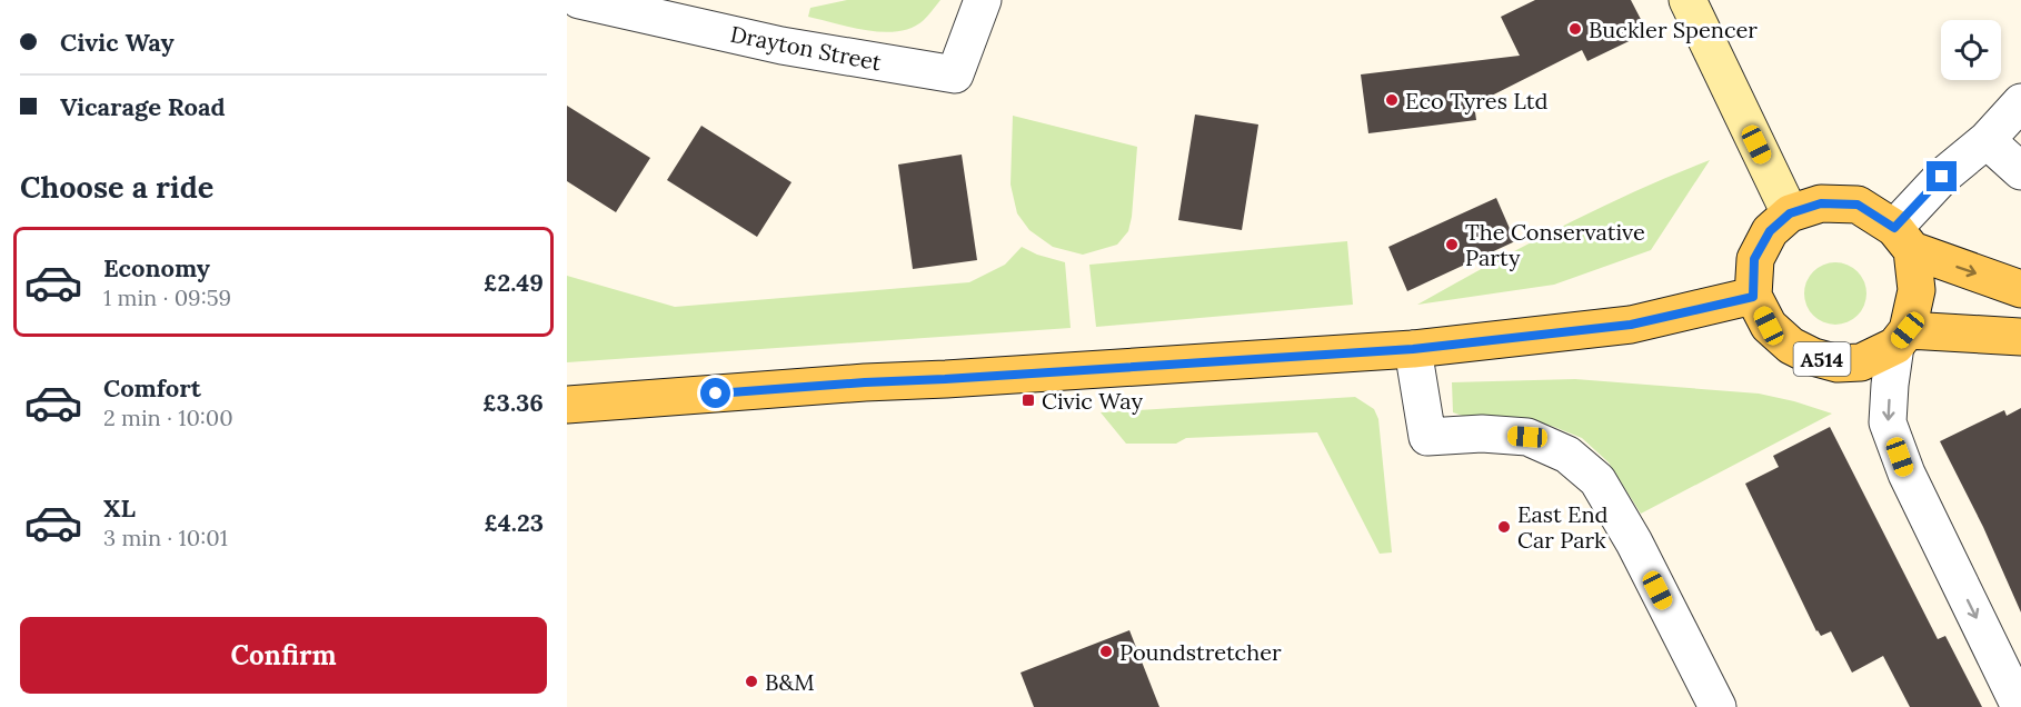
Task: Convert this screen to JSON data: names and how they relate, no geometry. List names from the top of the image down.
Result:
{
  "streets": {
    "main road": ["A514"],
    "street": ["Drayton Street"]
  },
  "places": {
    "other": [
      "Buckler Spencer",
      "Eco Tyres Ltd",
      "The Conservative Party",
      "East End Car Park",
      "Poundstretcher",
      "B&M"
    ],
    "transit": ["Civic Way"]
  },
  "page": {
    "banner": ["Civic Way", "Vicarage Road"],
    "heading": "Choose a ride",
    "list": [
      {
        "name": "Economy",
        "note": "1 min · 09:59",
        "value": "£2.49"
      },
      {
        "name": "Comfort",
        "note": "2 min · 10:00",
        "value": "£3.36"
      },
      {
        "name": "XL",
        "note": "3 min · 10:01",
        "value": "£4.23"
      }
    ],
    "buttons": "Confirm"
  }
}
